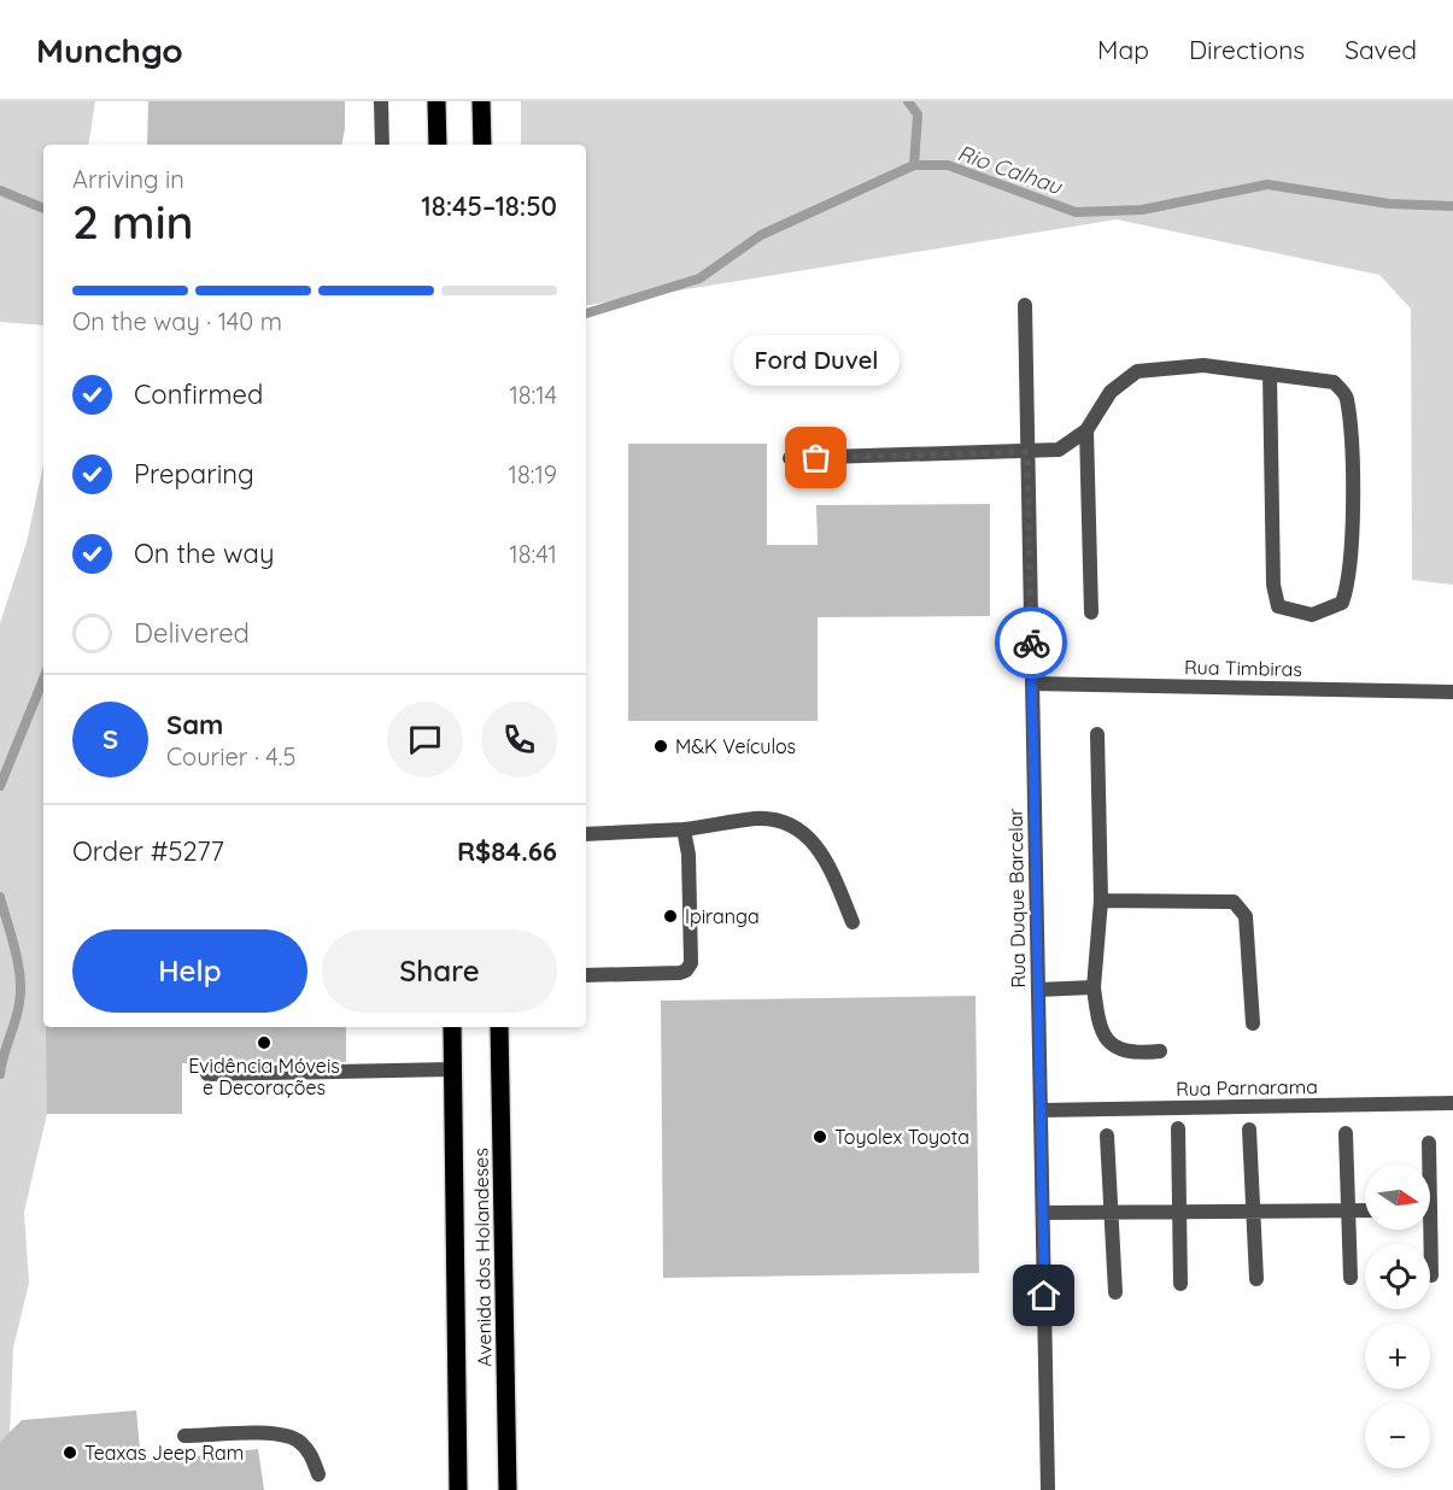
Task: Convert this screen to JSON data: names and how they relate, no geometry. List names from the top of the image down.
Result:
{
  "streets": {
    "main road": ["Avenida dos Holandeses"],
    "street": ["Rua Timbiras", "Rua Duque Barcelar", "Rua Parnarama"]
  },
  "crossings": [
    ["Rua Timbiras", "Rua Duque Barcelar"],
    ["Rua Duque Barcelar", "Rua Parnarama"]
  ],
  "water": ["Rio Calhau"],
  "places": [
    "Ford Duvel",
    "M&K Veículos",
    "Ipiranga",
    "Evidência Móveis e Decorações",
    "Toyolex Toyota",
    "Teaxas Jeep Ram"
  ],
  "north": "right",
  "page": {
    "header": "Munchgo",
    "nav": ["Map", "Directions", "Saved"],
    "heading": ["2 min", "Arriving in", "18:45–18:50"],
    "panel": [
      "Sam",
      "Courier · 4.5",
      "Order #5277",
      "R$84.66"
    ],
    "bar": "On the way · 140 m",
    "bubble": "Ford Duvel",
    "list": [
      ["Confirmed", "18:14"],
      ["Preparing", "18:19"],
      ["On the way", "18:41"],
      "Delivered"
    ],
    "round": "S",
    "buttons": ["Help", "Share"],
    "map_buttons": ["+", "−"]
  }
}
